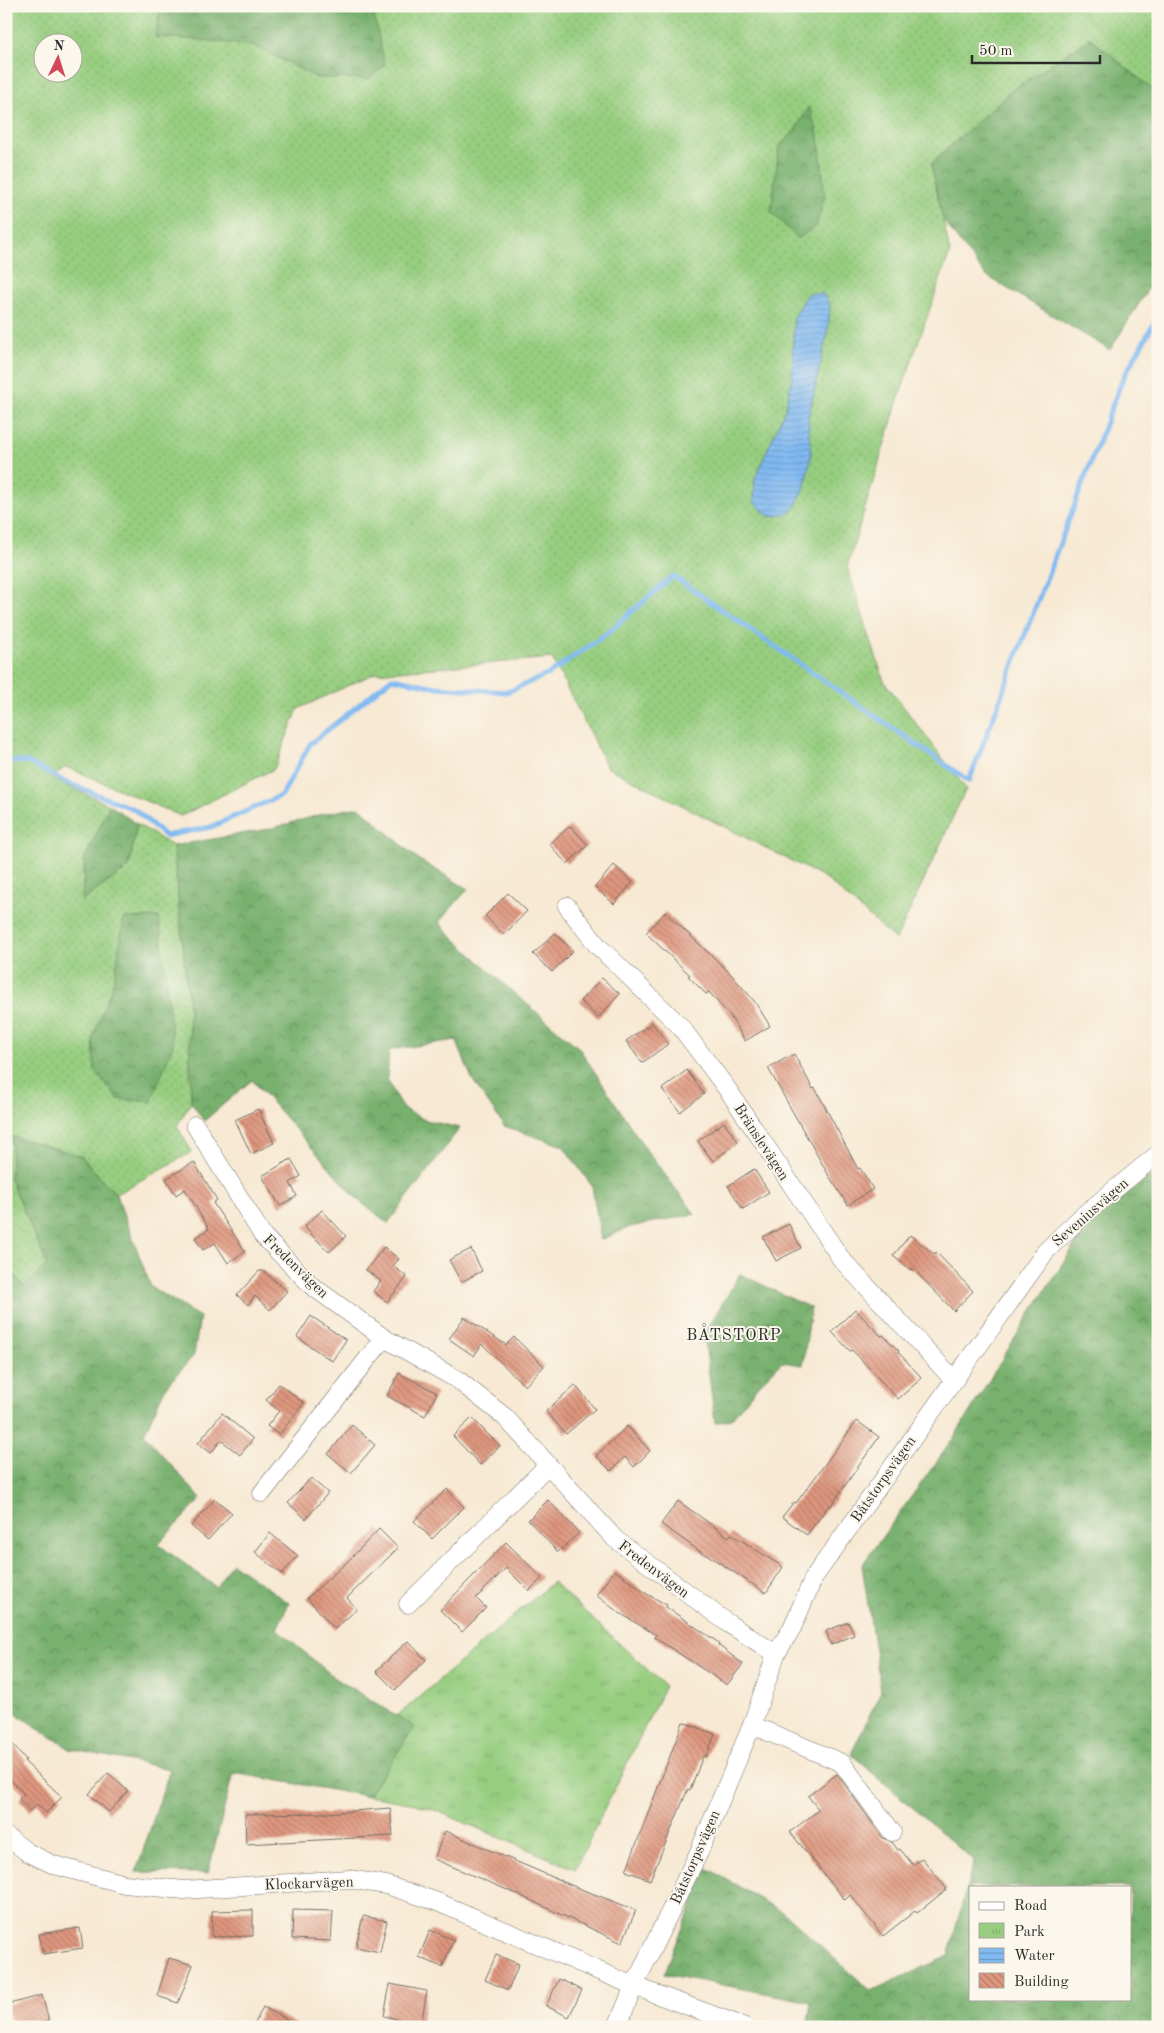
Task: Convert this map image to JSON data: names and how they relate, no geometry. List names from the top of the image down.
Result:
{
  "streets": {
    "street": [
      "Bränslevägen",
      "Seveniusvägen",
      "Fredenvägen",
      "Båtstorpsvägen",
      "Klockarvägen"
    ]
  },
  "crossings": [
    ["Bränslevägen", "Båtstorpsvägen"],
    ["Seveniusvägen", "Båtstorpsvägen"],
    ["Fredenvägen", "Båtstorpsvägen"],
    ["Båtstorpsvägen", "Klockarvägen"]
  ],
  "districts": ["BÅTSTORP"],
  "legend": [
    "Road",
    "Park",
    "Water",
    "Building"
  ],
  "scale_bar": "50 m",
  "north": "top"
}
